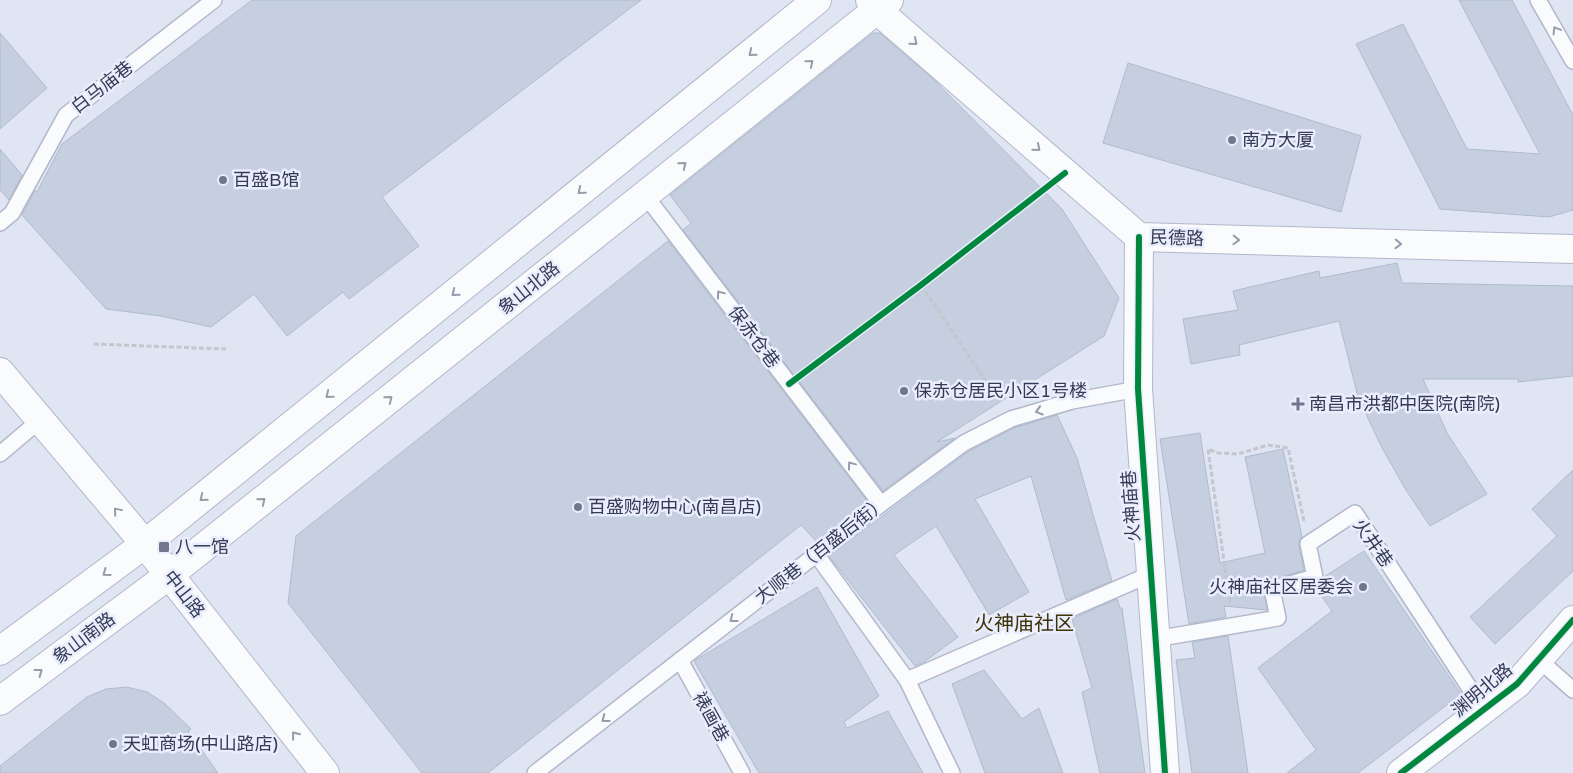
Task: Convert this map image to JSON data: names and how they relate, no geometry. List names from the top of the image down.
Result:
{
  "streets": {
    "main road": [
      "民德路",
      "象山北路",
      "火神庙巷",
      "中山路",
      "象山南路",
      "渊明北路"
    ],
    "lane": [
      "白马庙巷",
      "保赤仓巷",
      "火井巷",
      "大顺巷（百盛后街）",
      "裱画巷"
    ]
  },
  "crossings": [
    ["民德路", "象山北路"],
    ["民德路", "火神庙巷"],
    ["象山北路", "保赤仓巷"],
    ["象山北路", "中山路"],
    ["象山北路", "象山南路"],
    ["保赤仓巷", "大顺巷（百盛后街）"],
    ["火神庙巷", "大顺巷（百盛后街）"],
    ["火井巷", "渊明北路"],
    ["大顺巷（百盛后街）", "裱画巷"],
    ["中山路", "象山南路"]
  ],
  "one_way": [
    "民德路",
    "保赤仓巷",
    "大顺巷（百盛后街）",
    "中山路"
  ],
  "districts": ["火神庙社区"],
  "places": {
    "other": [
      "南方大厦",
      "百盛B馆",
      "保赤仓居民小区1号楼",
      "百盛购物中心(南昌店)",
      "火神庙社区居委会",
      "天虹商场(中山路店)"
    ],
    "health": ["南昌市洪都中医院(南院)"],
    "transit": ["八一馆"]
  }
}
